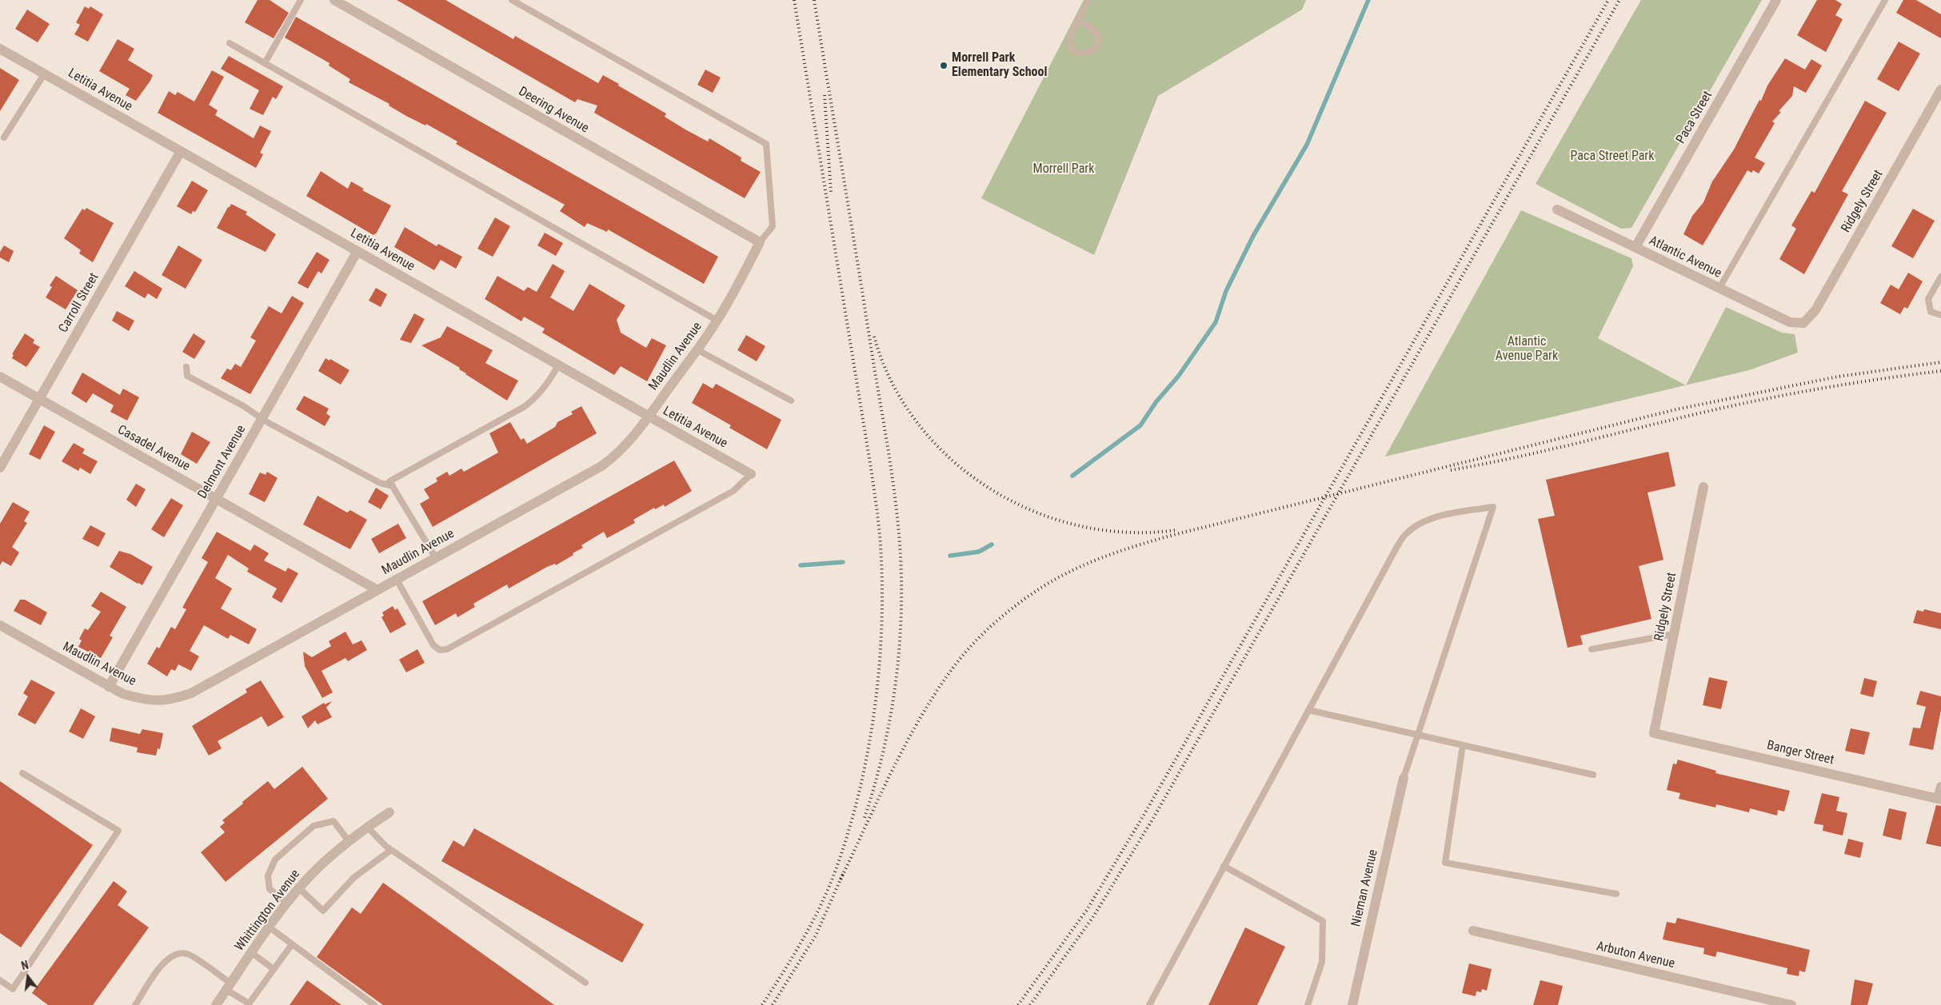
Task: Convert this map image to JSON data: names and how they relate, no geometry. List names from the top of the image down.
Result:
{
  "streets": {
    "street": [
      "Letitia Avenue",
      "Deering Avenue",
      "Paca Street",
      "Ridgely Street",
      "Atlantic Avenue",
      "Carroll Street",
      "Maudlin Avenue",
      "Casadel Avenue",
      "Delmont Avenue",
      "Banger Street",
      "Nieman Avenue",
      "Whittington Avenue",
      "Arbuton Avenue"
    ]
  },
  "crossings": [
    ["Letitia Avenue", "Carroll Street"],
    ["Letitia Avenue", "Maudlin Avenue"],
    ["Letitia Avenue", "Delmont Avenue"],
    ["Deering Avenue", "Maudlin Avenue"],
    ["Paca Street", "Atlantic Avenue"],
    ["Ridgely Street", "Atlantic Avenue"],
    ["Ridgely Street", "Banger Street"],
    ["Carroll Street", "Casadel Avenue"],
    ["Maudlin Avenue", "Casadel Avenue"],
    ["Maudlin Avenue", "Delmont Avenue"],
    ["Casadel Avenue", "Delmont Avenue"]
  ],
  "parks": ["Paca Street Park", "Morrell Park", "Atlantic Avenue Park"],
  "places": ["Morrell Park Elementary School"],
  "north": "top"
}
